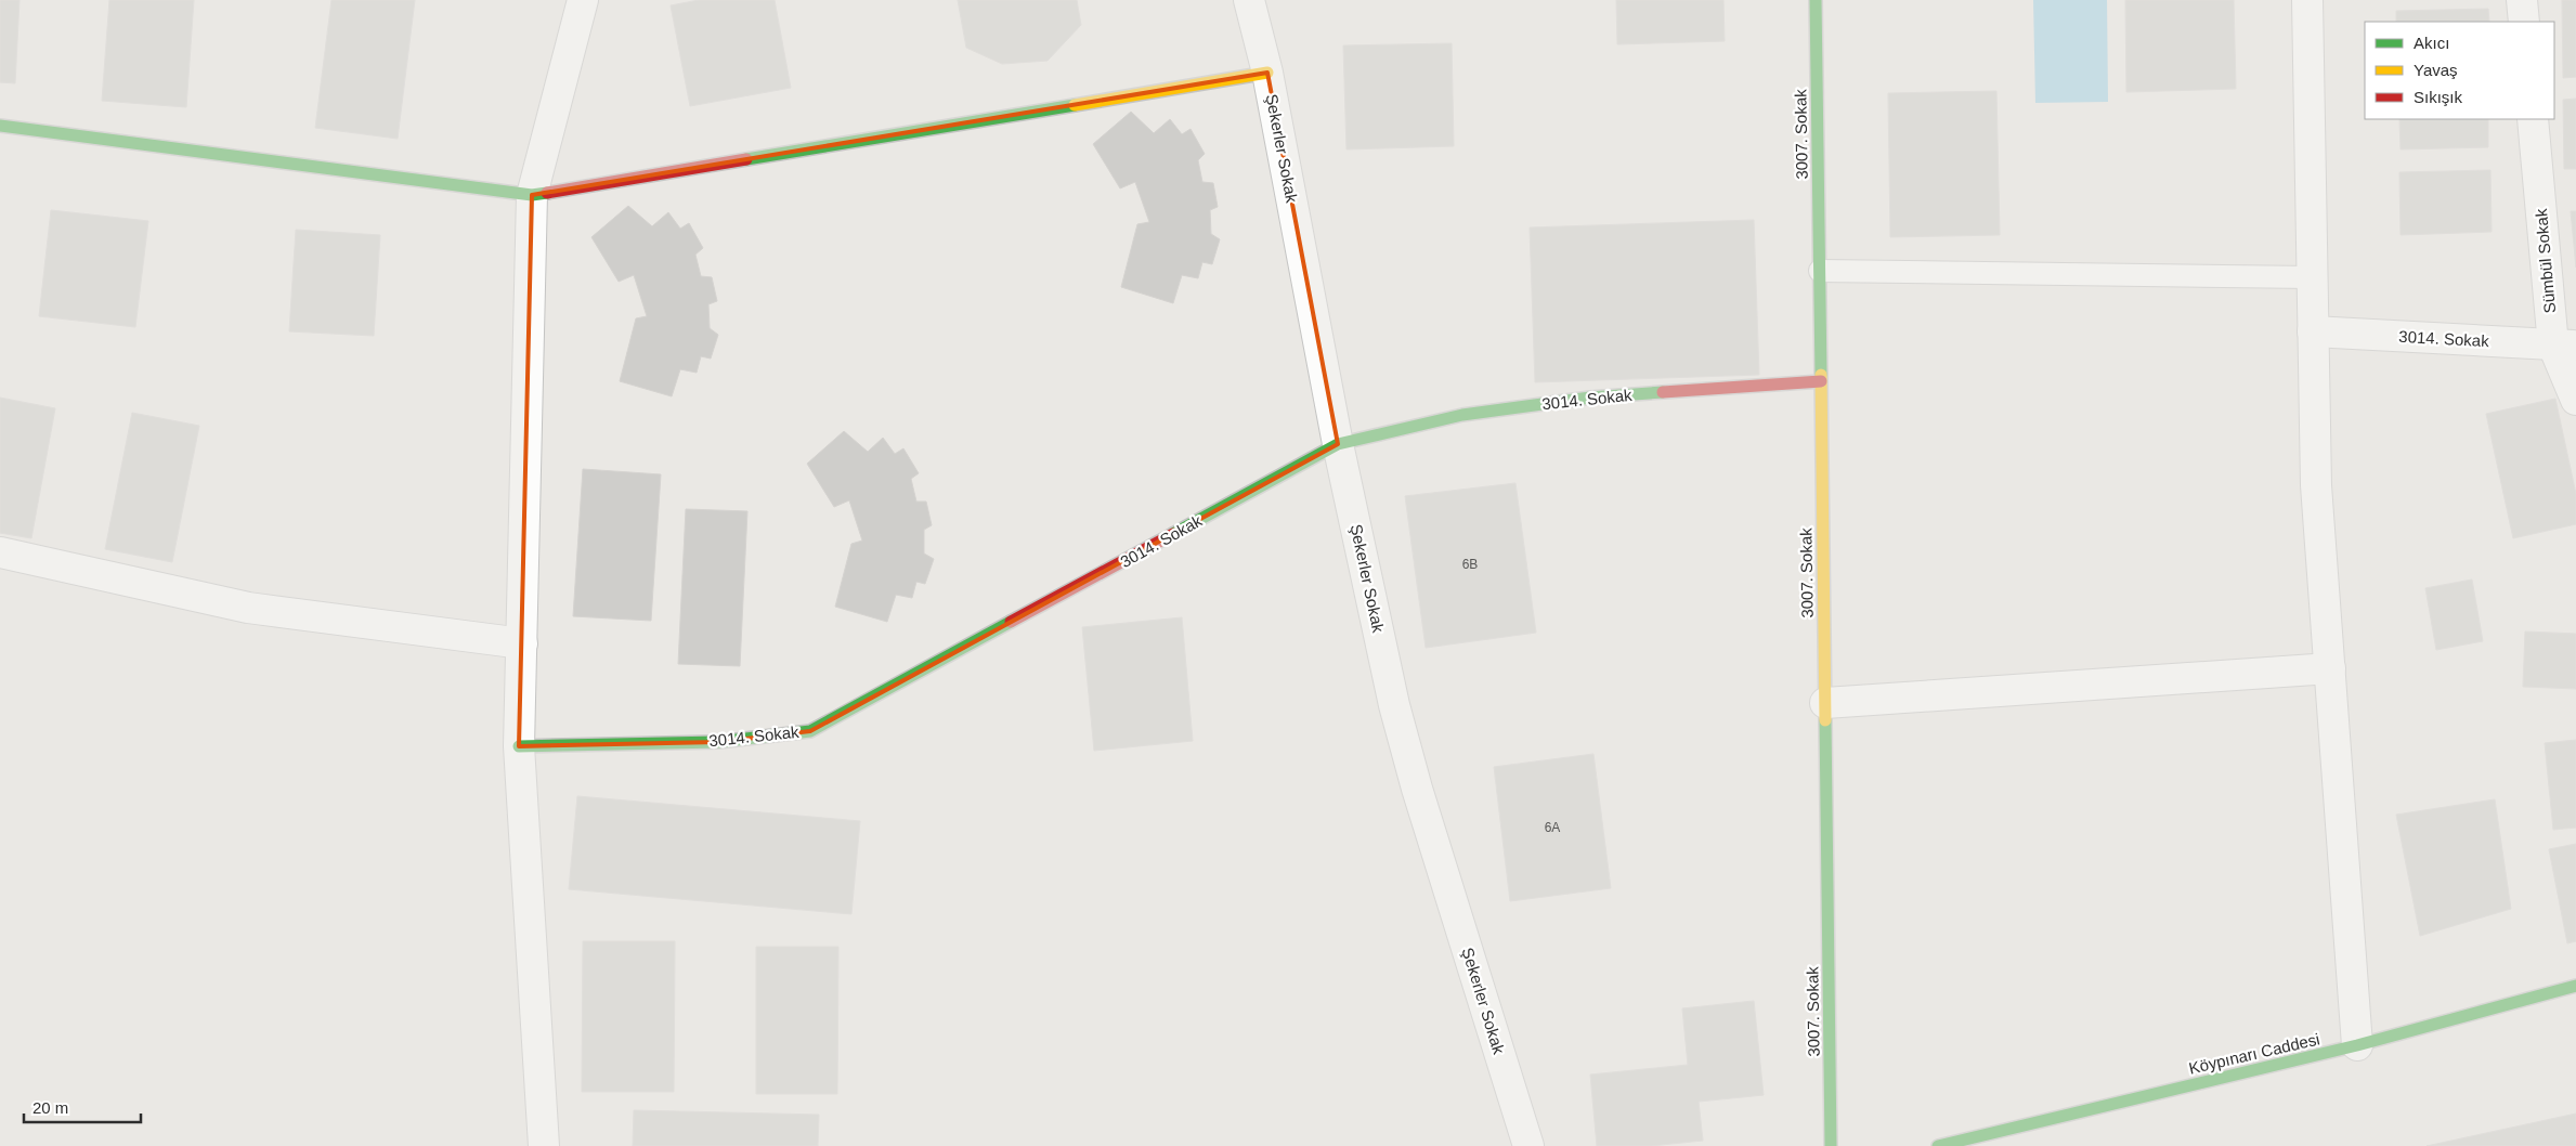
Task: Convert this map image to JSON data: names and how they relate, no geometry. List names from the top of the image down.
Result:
{
  "streets": {
    "street": [
      "3007. Sokak",
      "Şekerler Sokak",
      "Sümbül Sokak",
      "3014. Sokak",
      "Köypınarı Caddesi"
    ]
  },
  "crossings": [
    ["3007. Sokak", "3014. Sokak"],
    ["Şekerler Sokak", "3014. Sokak"],
    ["Sümbül Sokak", "3014. Sokak"]
  ],
  "house_numbers": ["6B", "6A"],
  "legend": ["Akıcı", "Yavaş", "Sıkışık"],
  "scale_bar": "20 m"
}
